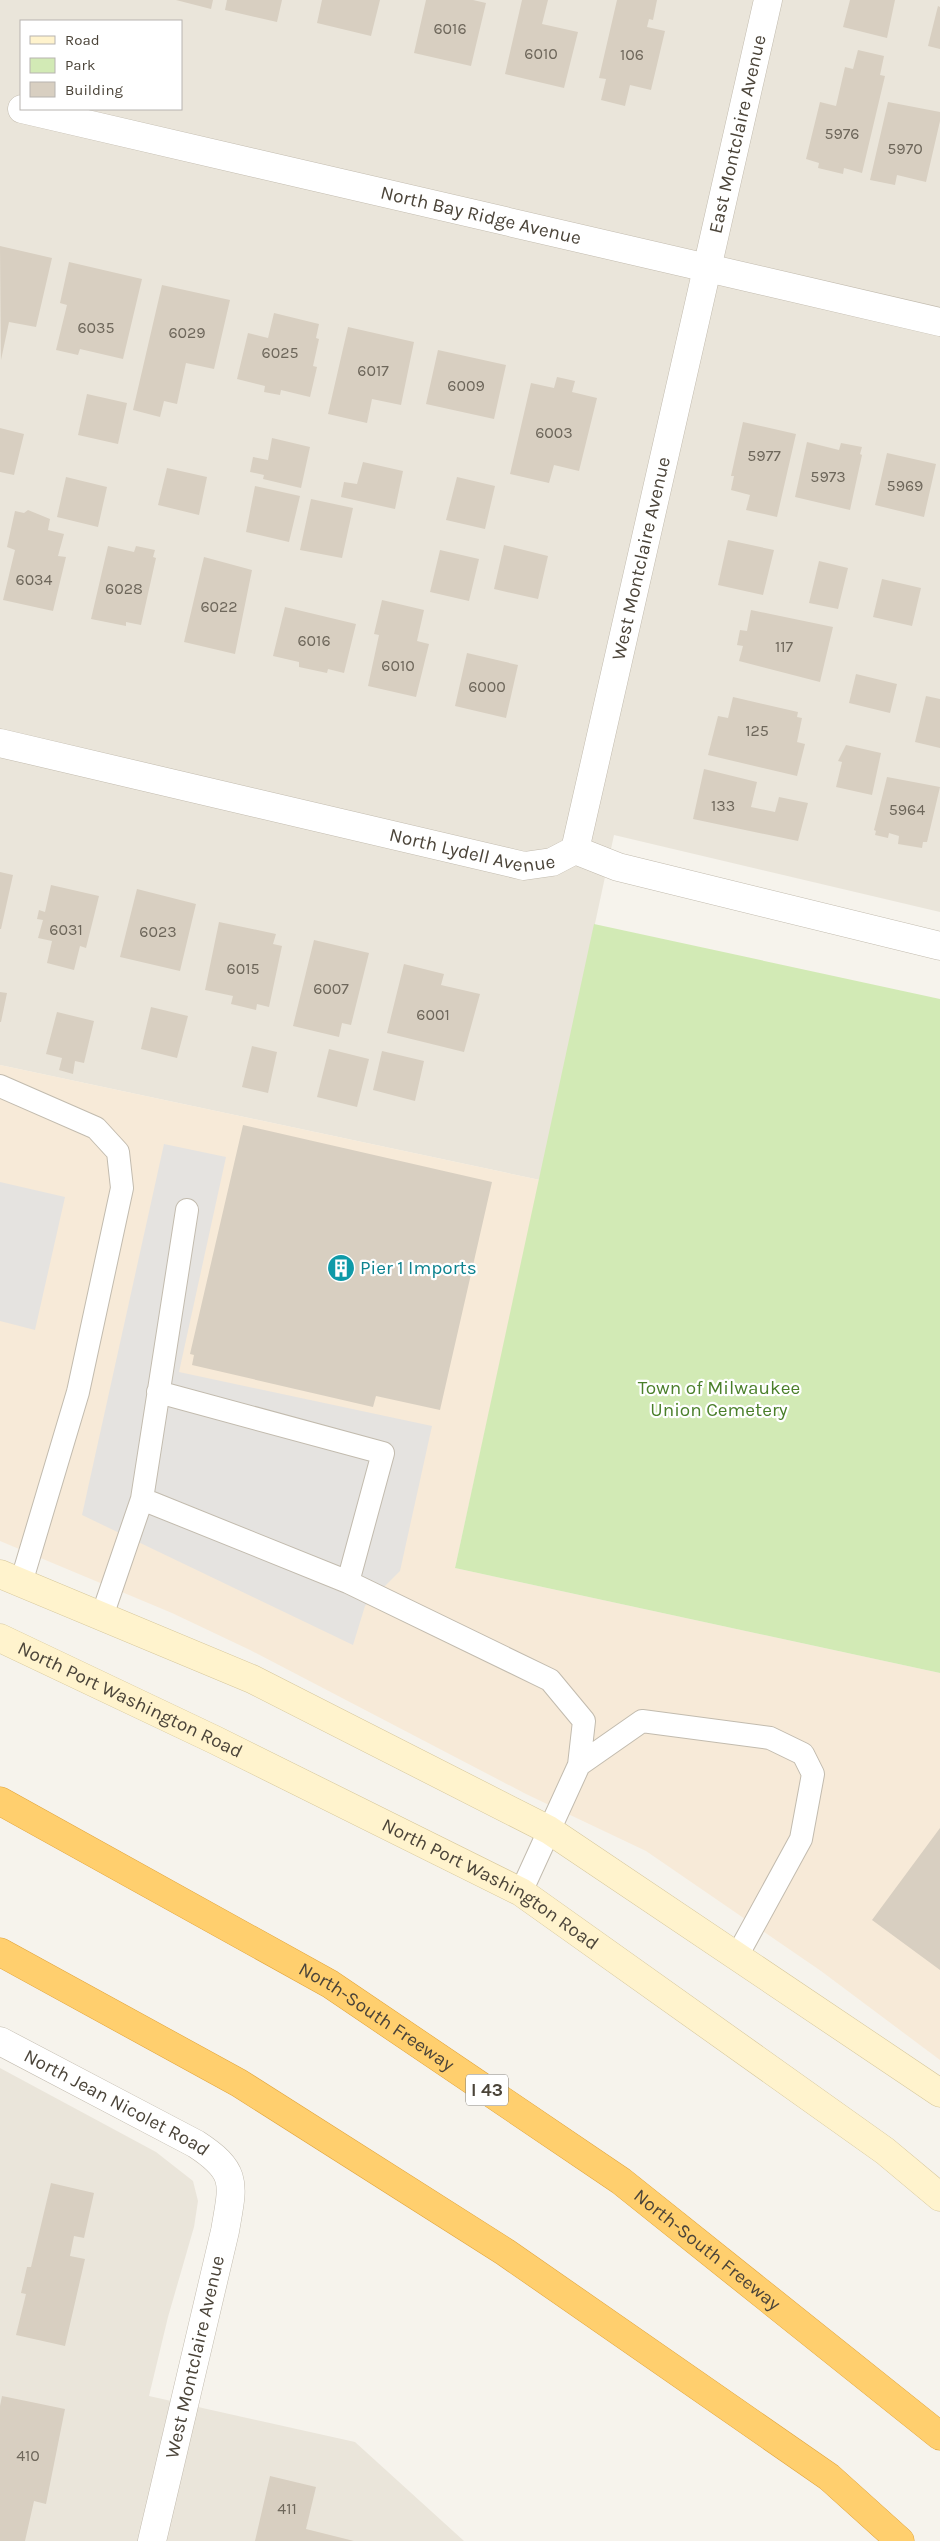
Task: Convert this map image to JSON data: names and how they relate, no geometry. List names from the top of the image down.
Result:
{
  "streets": {
    "highway": ["North-South Freeway", "I 43"],
    "main road": ["North Port Washington Road"],
    "street": [
      "East Montclaire Avenue",
      "North Bay Ridge Avenue",
      "West Montclaire Avenue",
      "North Lydell Avenue",
      "North Jean Nicolet Road"
    ]
  },
  "crossings": [
    ["East Montclaire Avenue", "North Bay Ridge Avenue"],
    ["East Montclaire Avenue", "West Montclaire Avenue"],
    ["North Bay Ridge Avenue", "West Montclaire Avenue"],
    ["West Montclaire Avenue", "North Lydell Avenue"],
    ["West Montclaire Avenue", "North Jean Nicolet Road"]
  ],
  "parks": ["Town of Milwaukee Union Cemetery"],
  "places": {
    "building": ["Pier 1 Imports"]
  },
  "house_numbers": [
    "6016",
    "6010",
    "106",
    "5976",
    "5970",
    "6035",
    "6029",
    "6025",
    "6017",
    "6009",
    "6003",
    "5977",
    "5973",
    "5969",
    "6034",
    "6028",
    "6022",
    "6016",
    "117",
    "6010",
    "6000",
    "125",
    "133",
    "5964",
    "6031",
    "6023",
    "6015",
    "6007",
    "6001",
    "410",
    "411"
  ],
  "legend": ["Road", "Park", "Building"]
}
